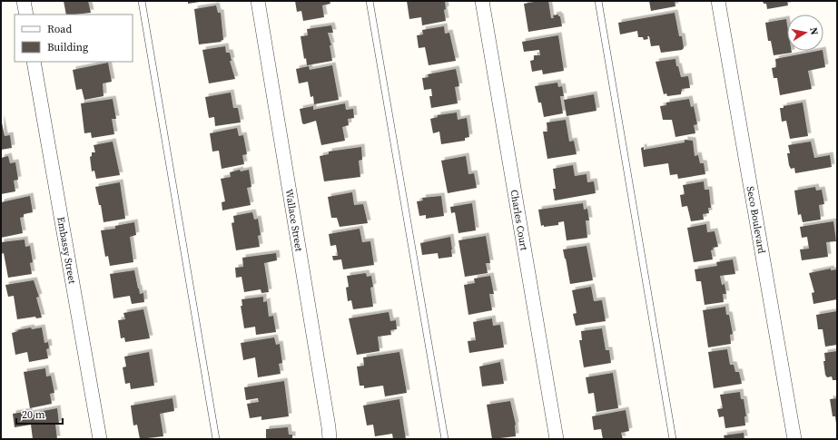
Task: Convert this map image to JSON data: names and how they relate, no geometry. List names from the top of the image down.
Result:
{
  "streets": {
    "street": [
      "Wallace Street",
      "Charles Court",
      "Seco Boulevard",
      "Embassy Street"
    ]
  },
  "legend": ["Road", "Building"],
  "scale_bar": "20 m",
  "north": "right"
}
